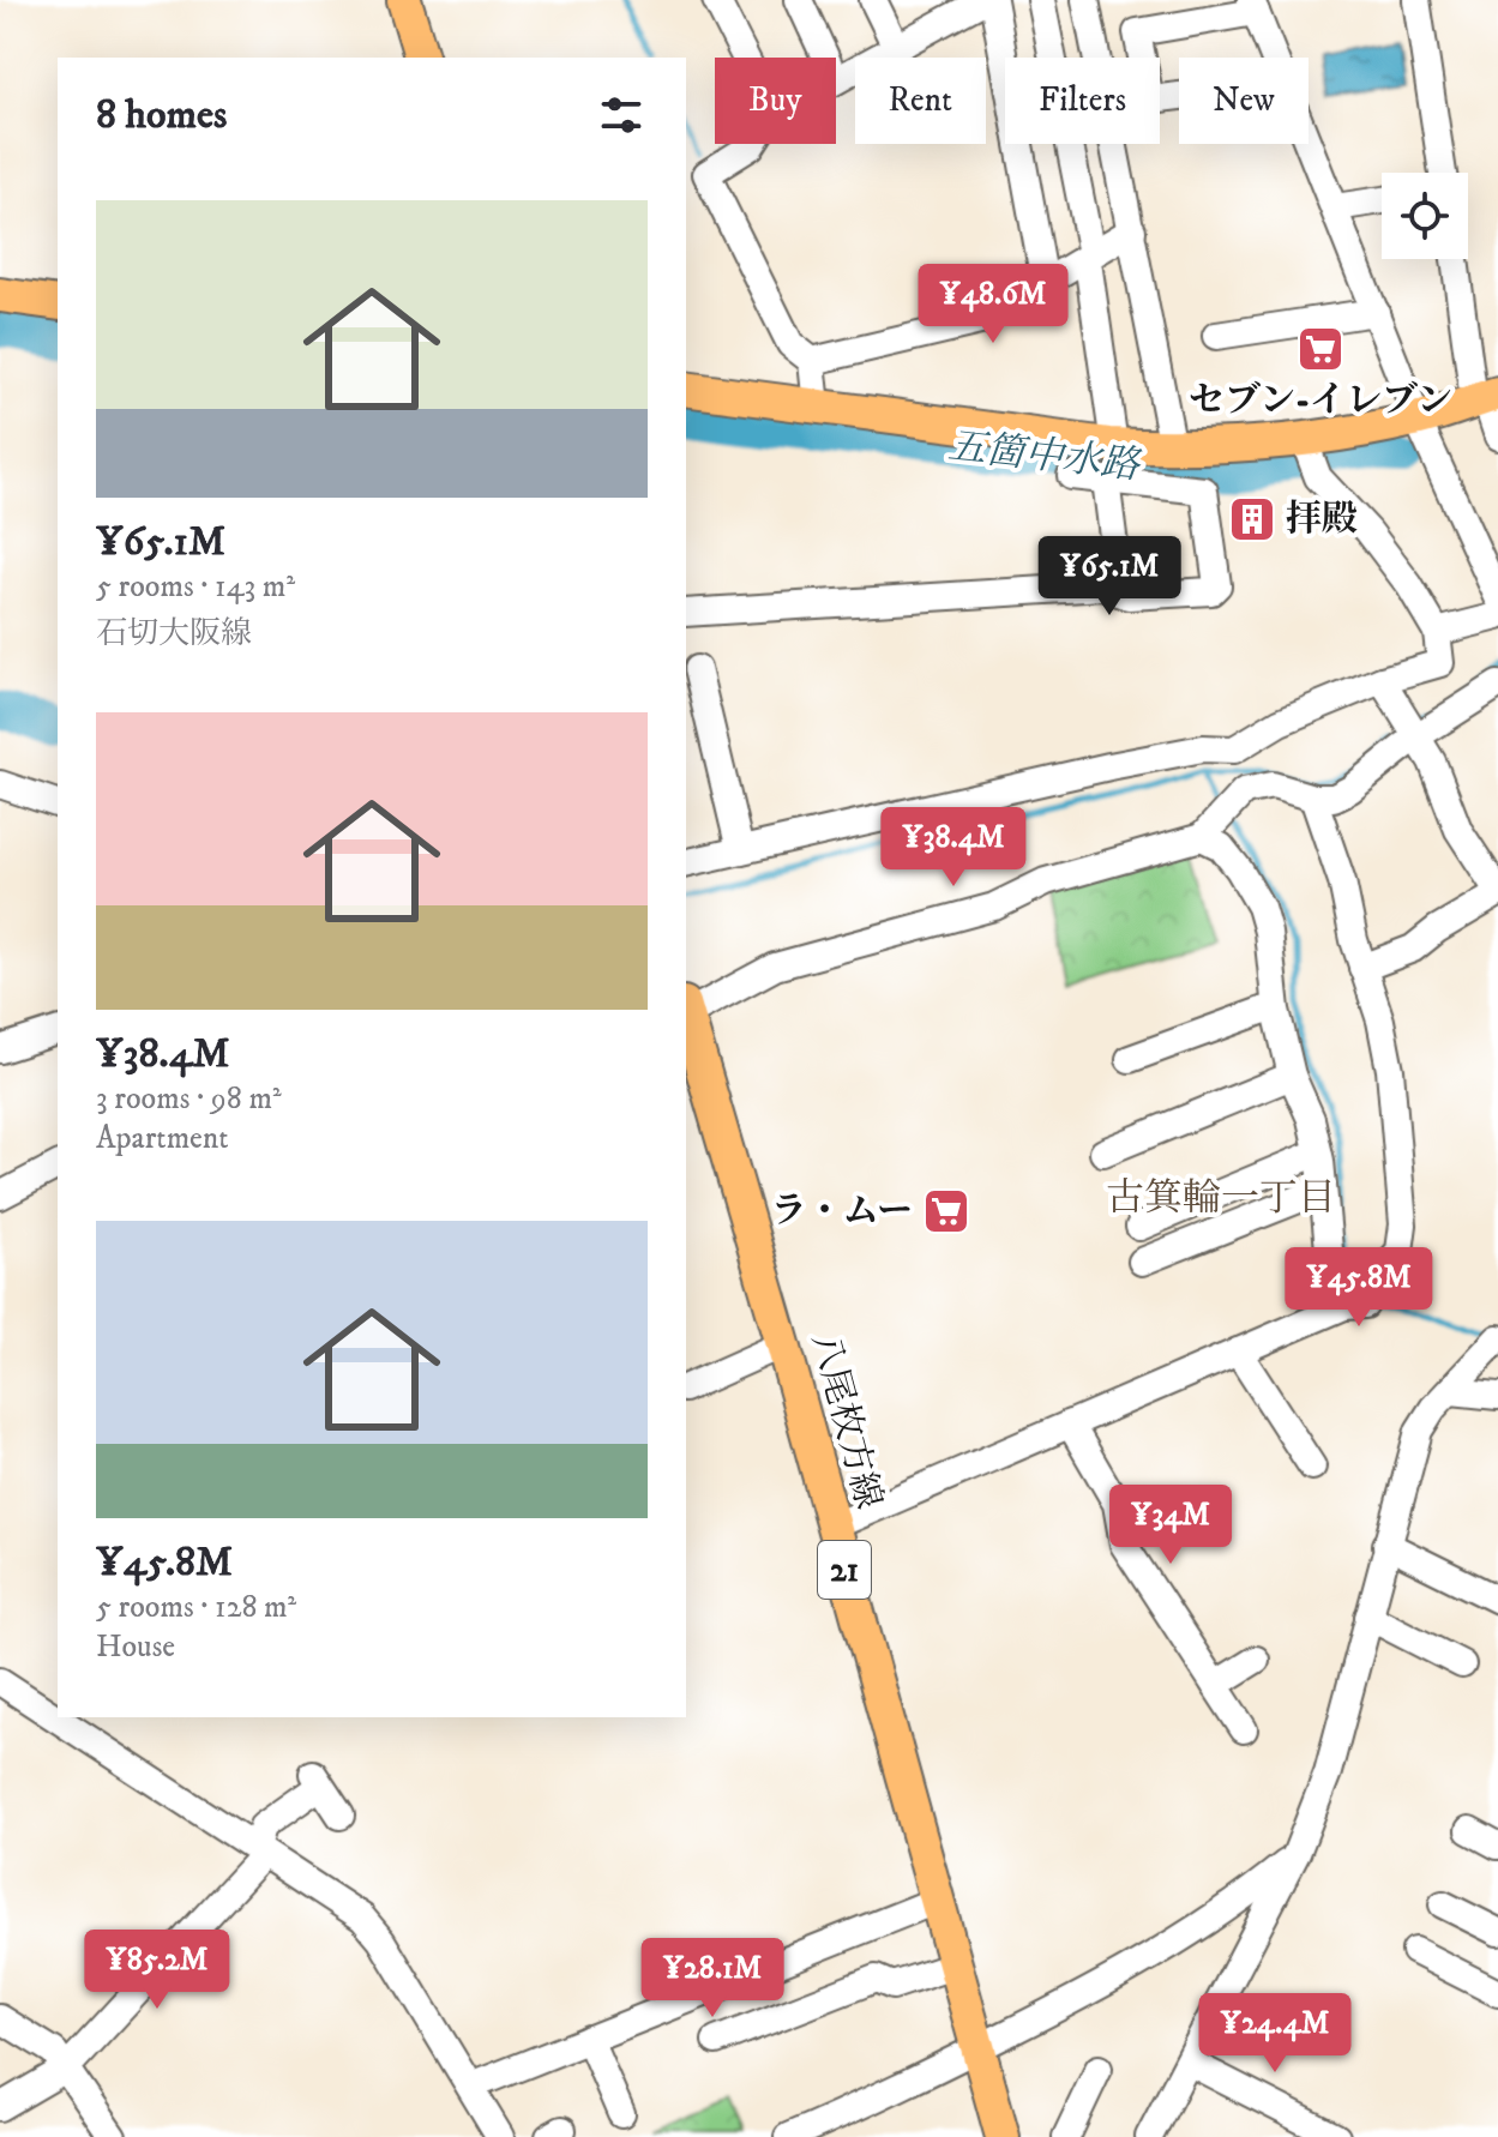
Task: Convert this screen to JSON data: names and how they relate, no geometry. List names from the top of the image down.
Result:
{
  "streets": {
    "main road": ["八尾枚方線", "21"]
  },
  "districts": ["古箕輪一丁目"],
  "water": ["五箇中水路"],
  "places": {
    "supermarket": ["セブン-イレブン", "ラ・ムー"],
    "building": ["拝殿"]
  },
  "page": {
    "chip": [
      "Buy",
      "Rent",
      "Filters",
      "New"
    ],
    "heading": "8 homes",
    "list": [
      {
        "name": "¥65.1M",
        "note": "5 rooms · 143 m² · 石切大阪線"
      },
      {
        "name": "¥38.4M",
        "note": "3 rooms · 98 m² · Apartment"
      },
      {
        "name": "¥45.8M",
        "note": "5 rooms · 128 m² · House"
      }
    ],
    "price": [
      "¥48.6M",
      "¥65.1M",
      "¥38.4M",
      "¥45.8M",
      "¥34M",
      "¥85.2M",
      "¥28.1M",
      "¥24.4M"
    ]
  }
}
